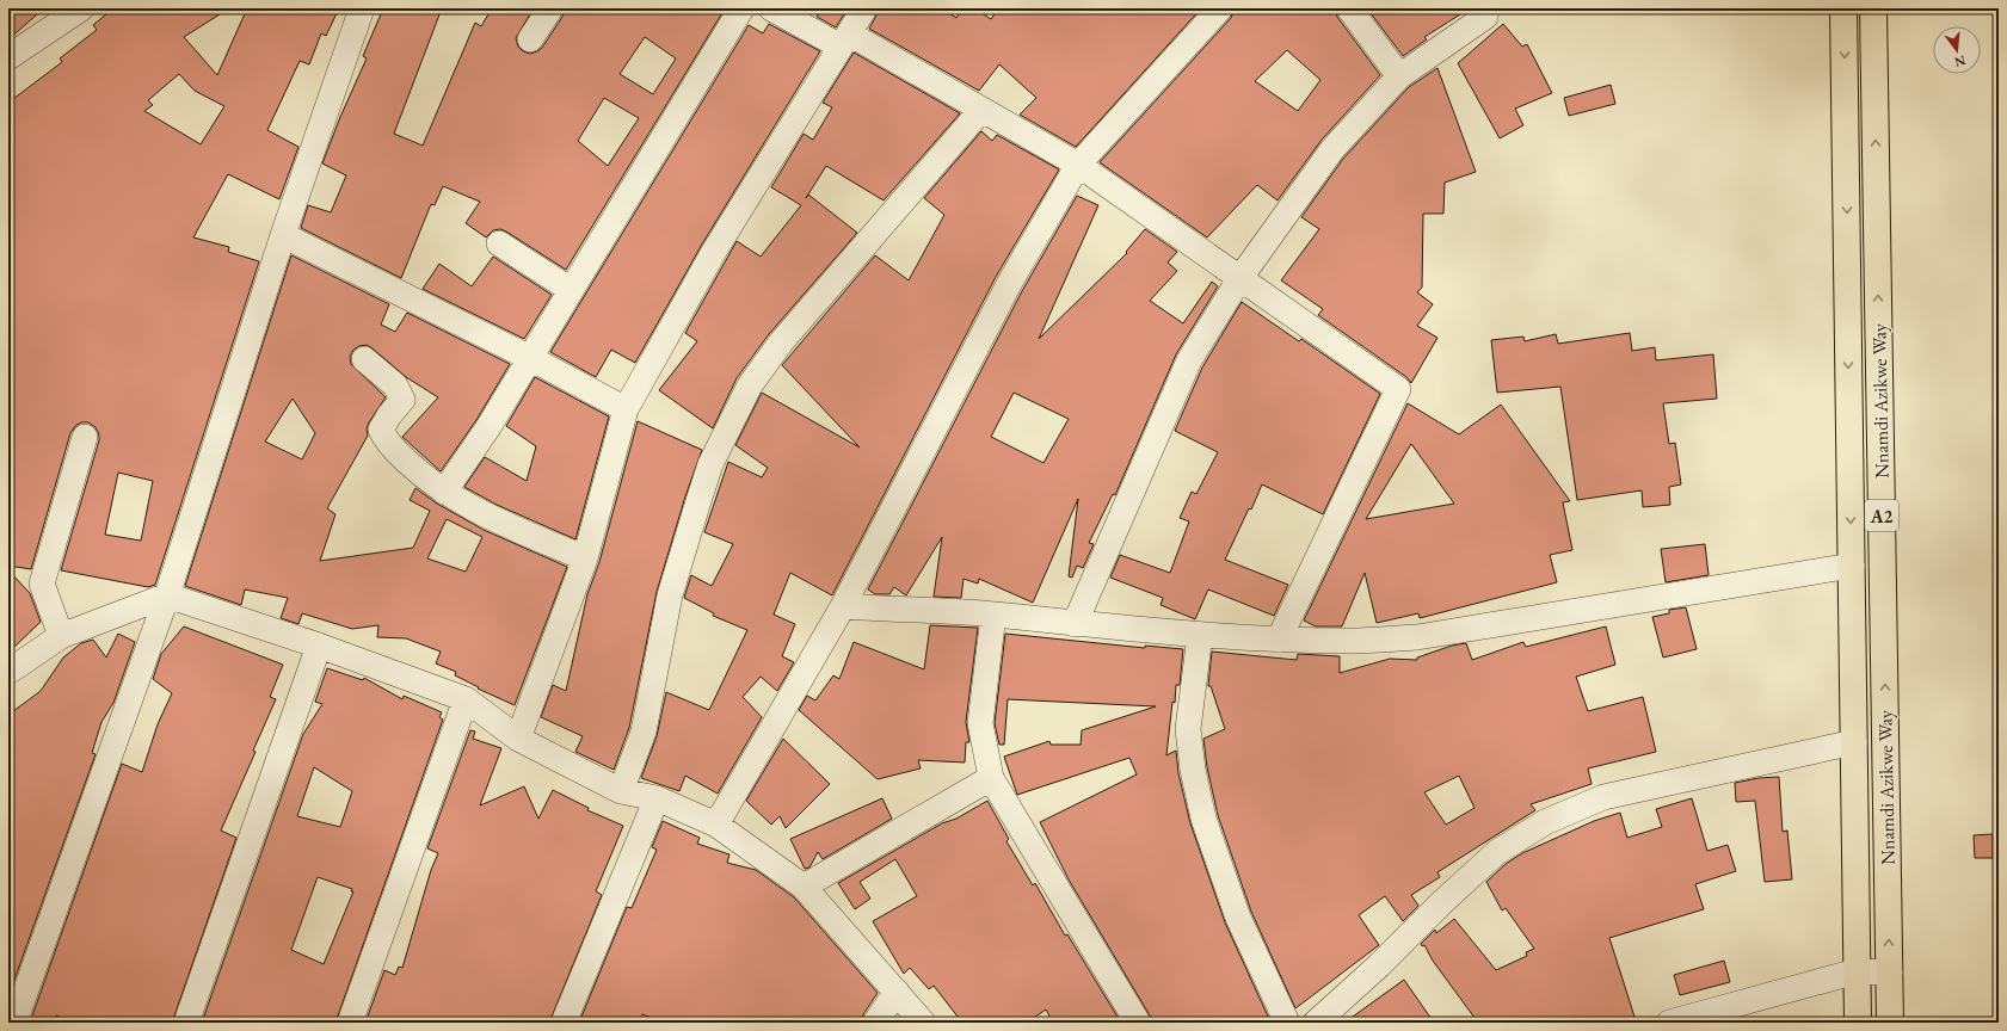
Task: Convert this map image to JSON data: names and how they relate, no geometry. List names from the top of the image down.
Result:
{
  "streets": {
    "highway": ["Nnamdi Azikwe Way", "A2"]
  },
  "north": "bottom"
}
